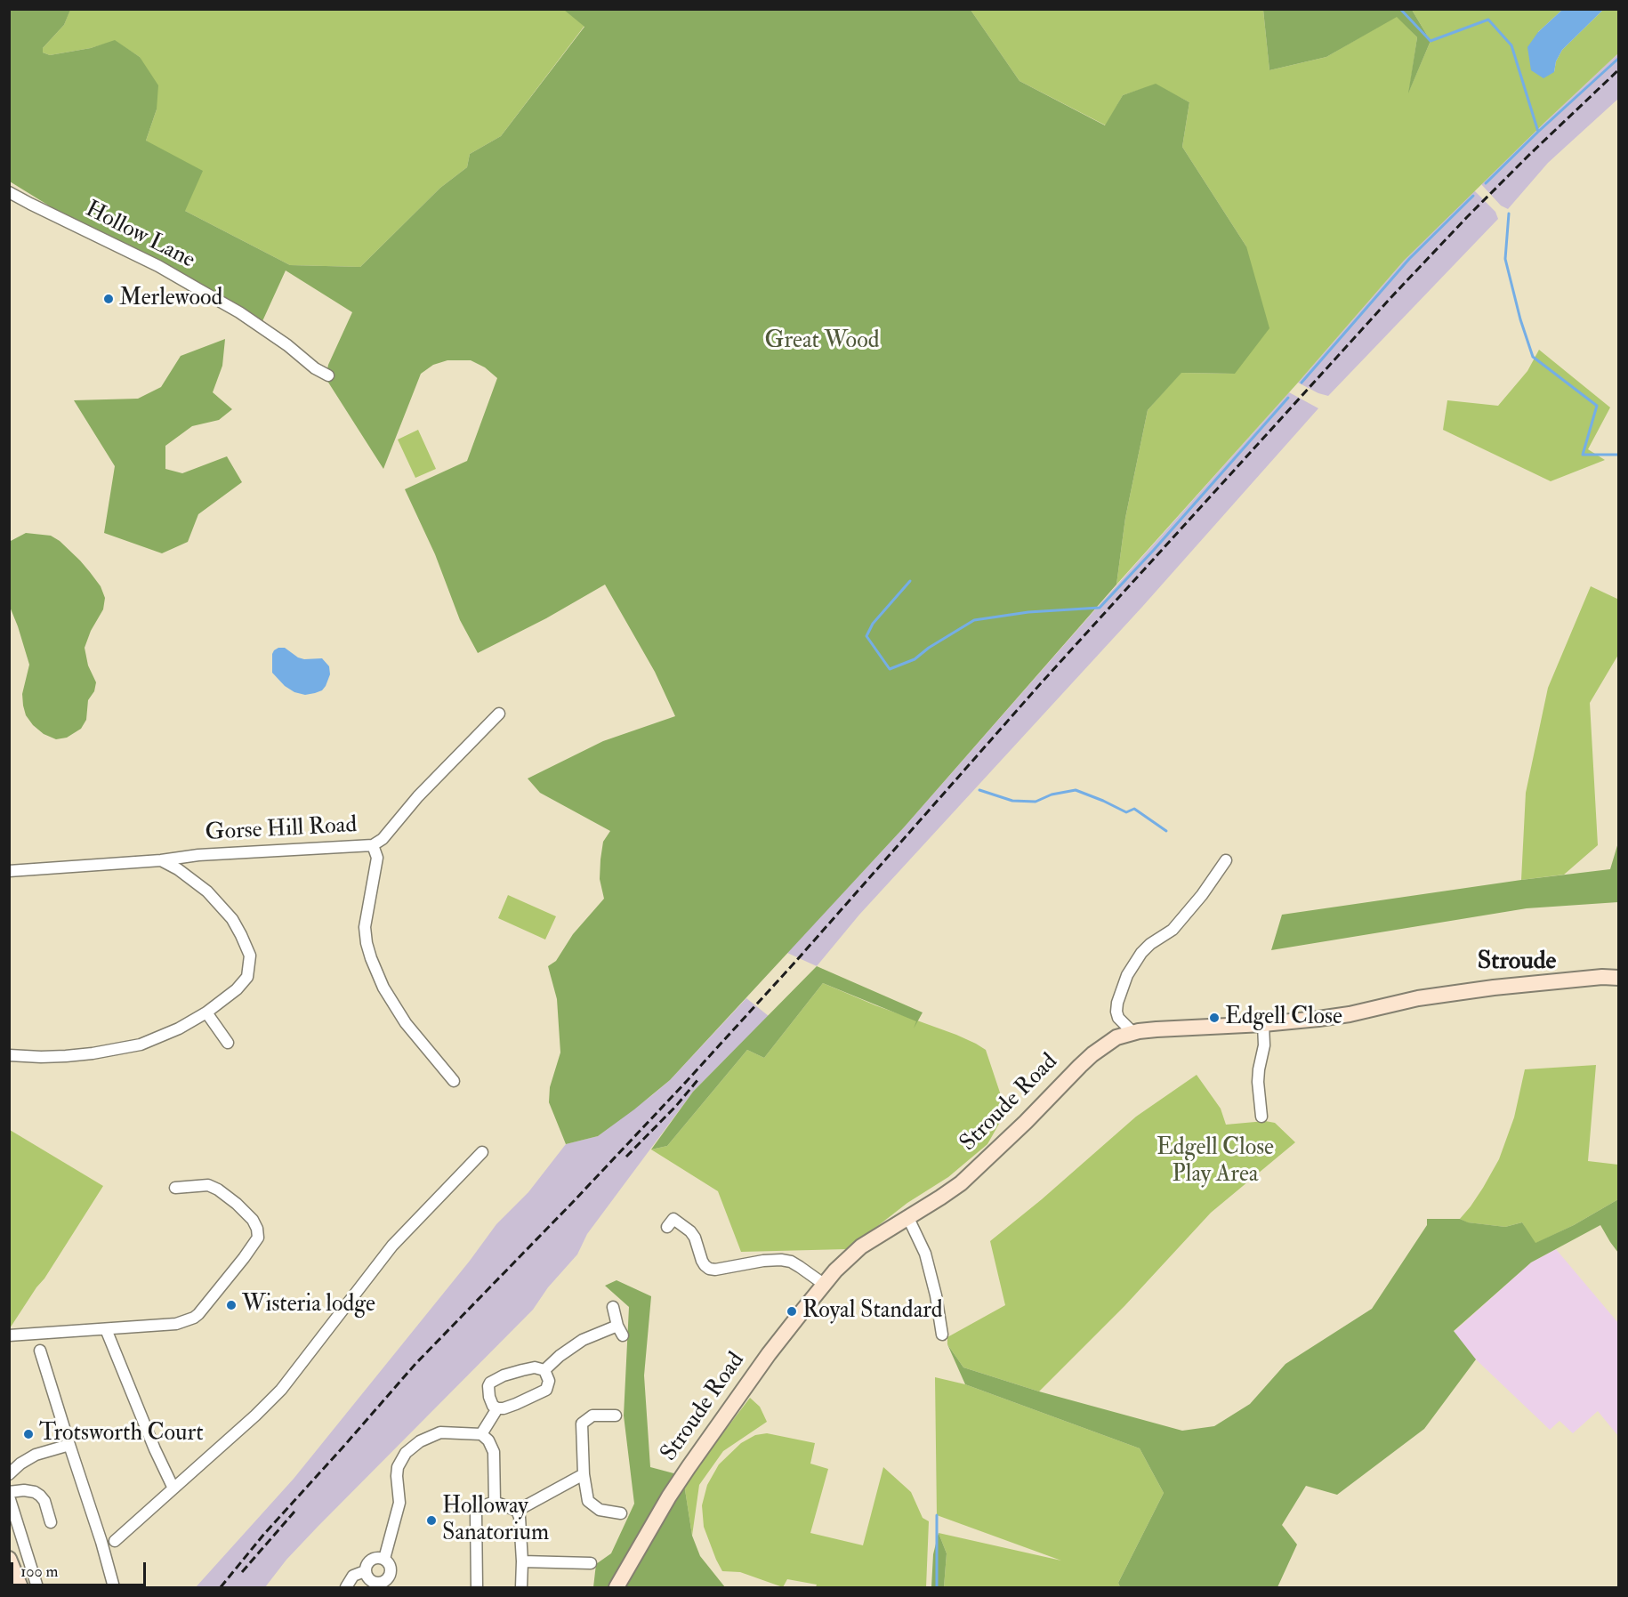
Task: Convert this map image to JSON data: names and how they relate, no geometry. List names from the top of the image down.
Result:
{
  "streets": {
    "street": ["Hollow Lane", "Gorse Hill Road", "Stroude Road"]
  },
  "districts": ["Stroude"],
  "parks": ["Great Wood", "Edgell Close Play Area"],
  "places": [
    "Merlewood",
    "Edgell Close",
    "Wisteria lodge",
    "Royal Standard",
    "Trotsworth Court",
    "Holloway Sanatorium"
  ],
  "scale_bar": "100 m"
}
